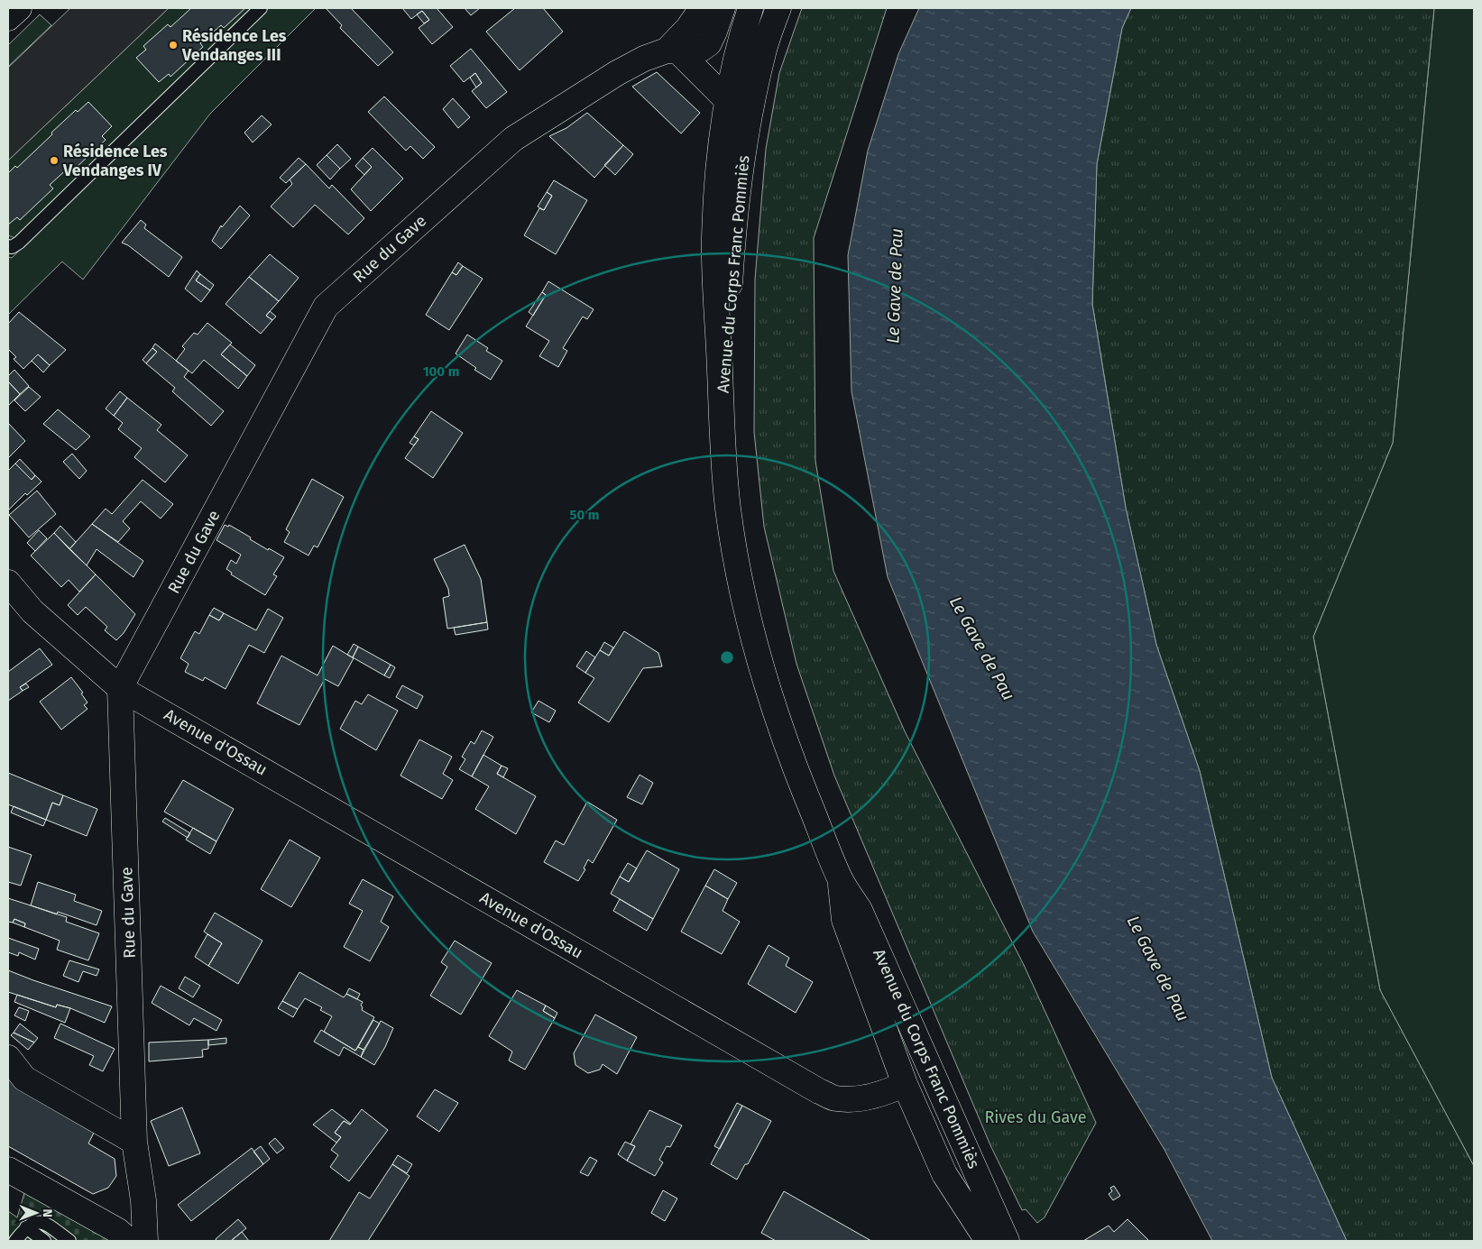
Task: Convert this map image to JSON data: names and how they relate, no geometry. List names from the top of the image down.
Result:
{
  "streets": {
    "street": ["Rue du Gave", "Avenue du Corps Franc Pommiès", "Avenue d'Ossau"]
  },
  "crossings": [
    ["Rue du Gave", "Avenue d'Ossau"],
    ["Avenue du Corps Franc Pommiès", "Avenue d'Ossau"]
  ],
  "water": ["Le Gave de Pau"],
  "parks": ["Rives du Gave"],
  "places": ["Résidence Les Vendanges III", "Résidence Les Vendanges IV"],
  "north": "right",
  "rings": ["100 m", "50 m"]
}
